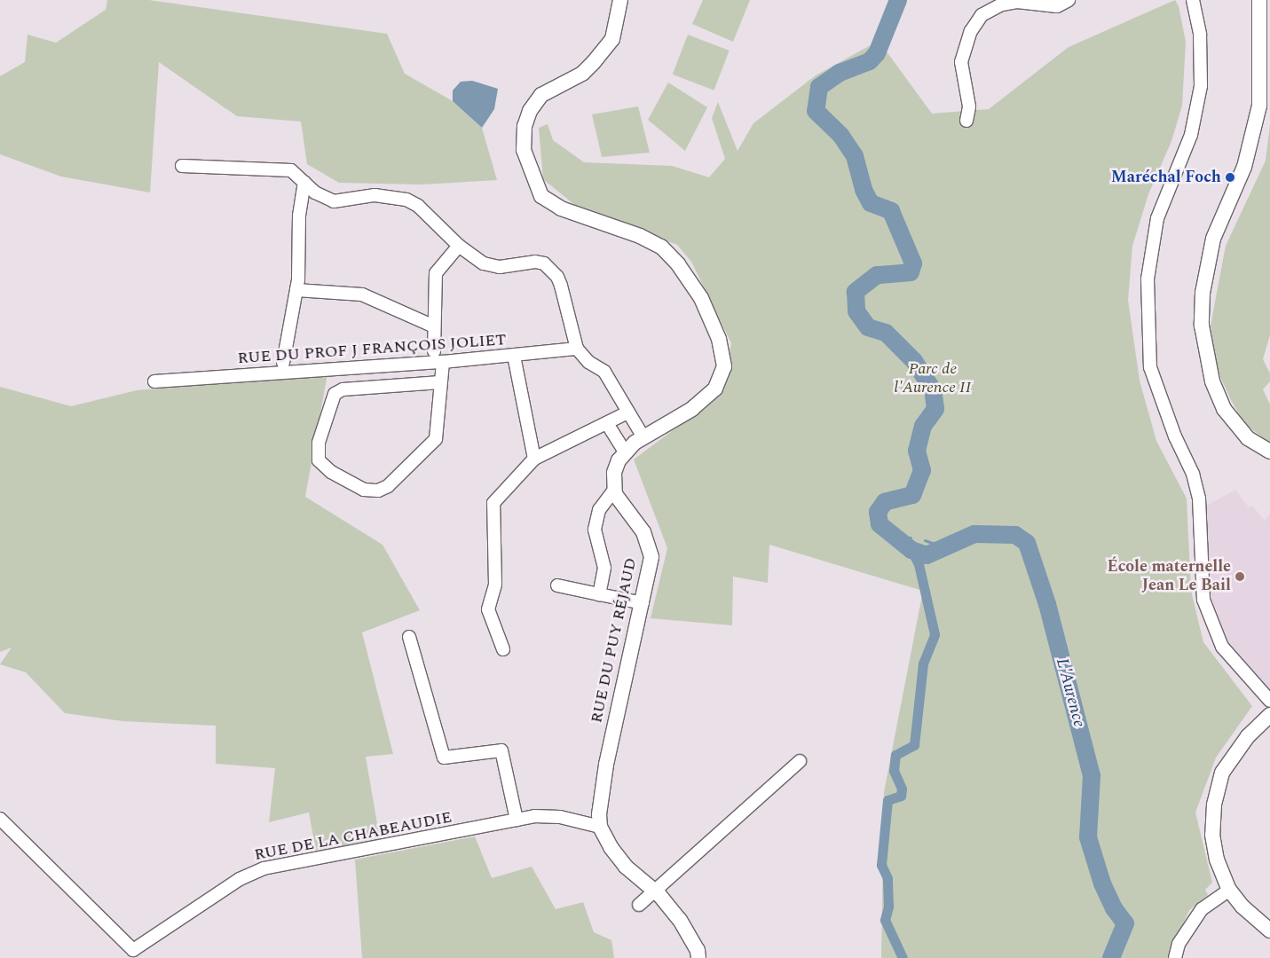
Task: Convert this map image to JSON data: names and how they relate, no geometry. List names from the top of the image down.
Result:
{
  "streets": {
    "street": ["RUE DU PROF J FRANÇOIS JOLIET", "RUE DU PUY RÉJAUD", "RUE DE LA CHABEAUDIE"]
  },
  "crossings": [
    ["RUE DU PUY RÉJAUD", "RUE DE LA CHABEAUDIE"]
  ],
  "water": ["L'Aurence"],
  "parks": ["Parc de l'Aurence II"],
  "places": ["Maréchal Foch", "École maternelle Jean Le Bail"]
}
